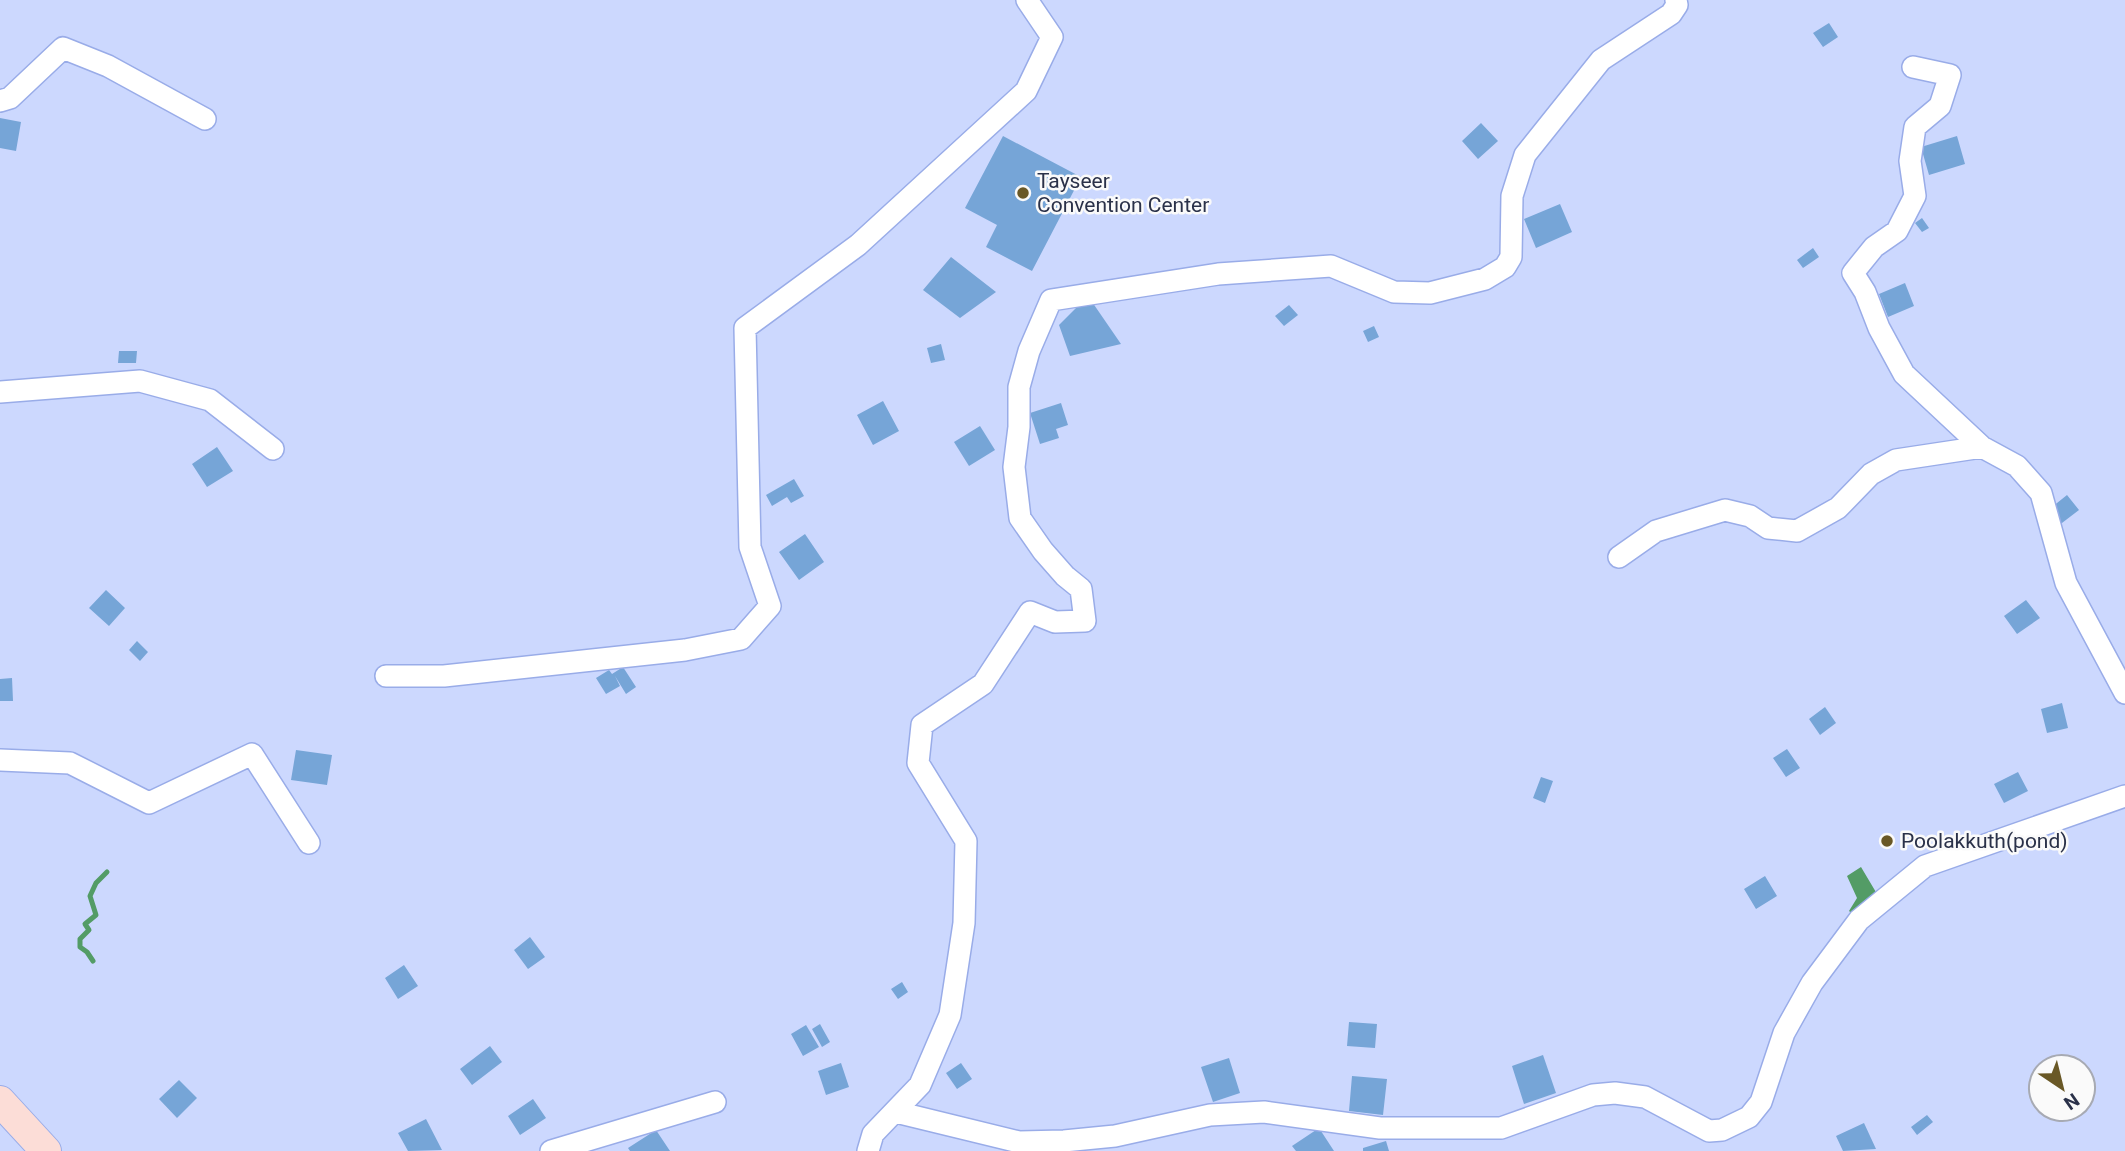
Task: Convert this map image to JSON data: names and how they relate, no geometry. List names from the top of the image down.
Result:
{
  "places": ["Tayseer Convention Center", "Poolakkuth(pond)"],
  "north": "bottom right"
}
